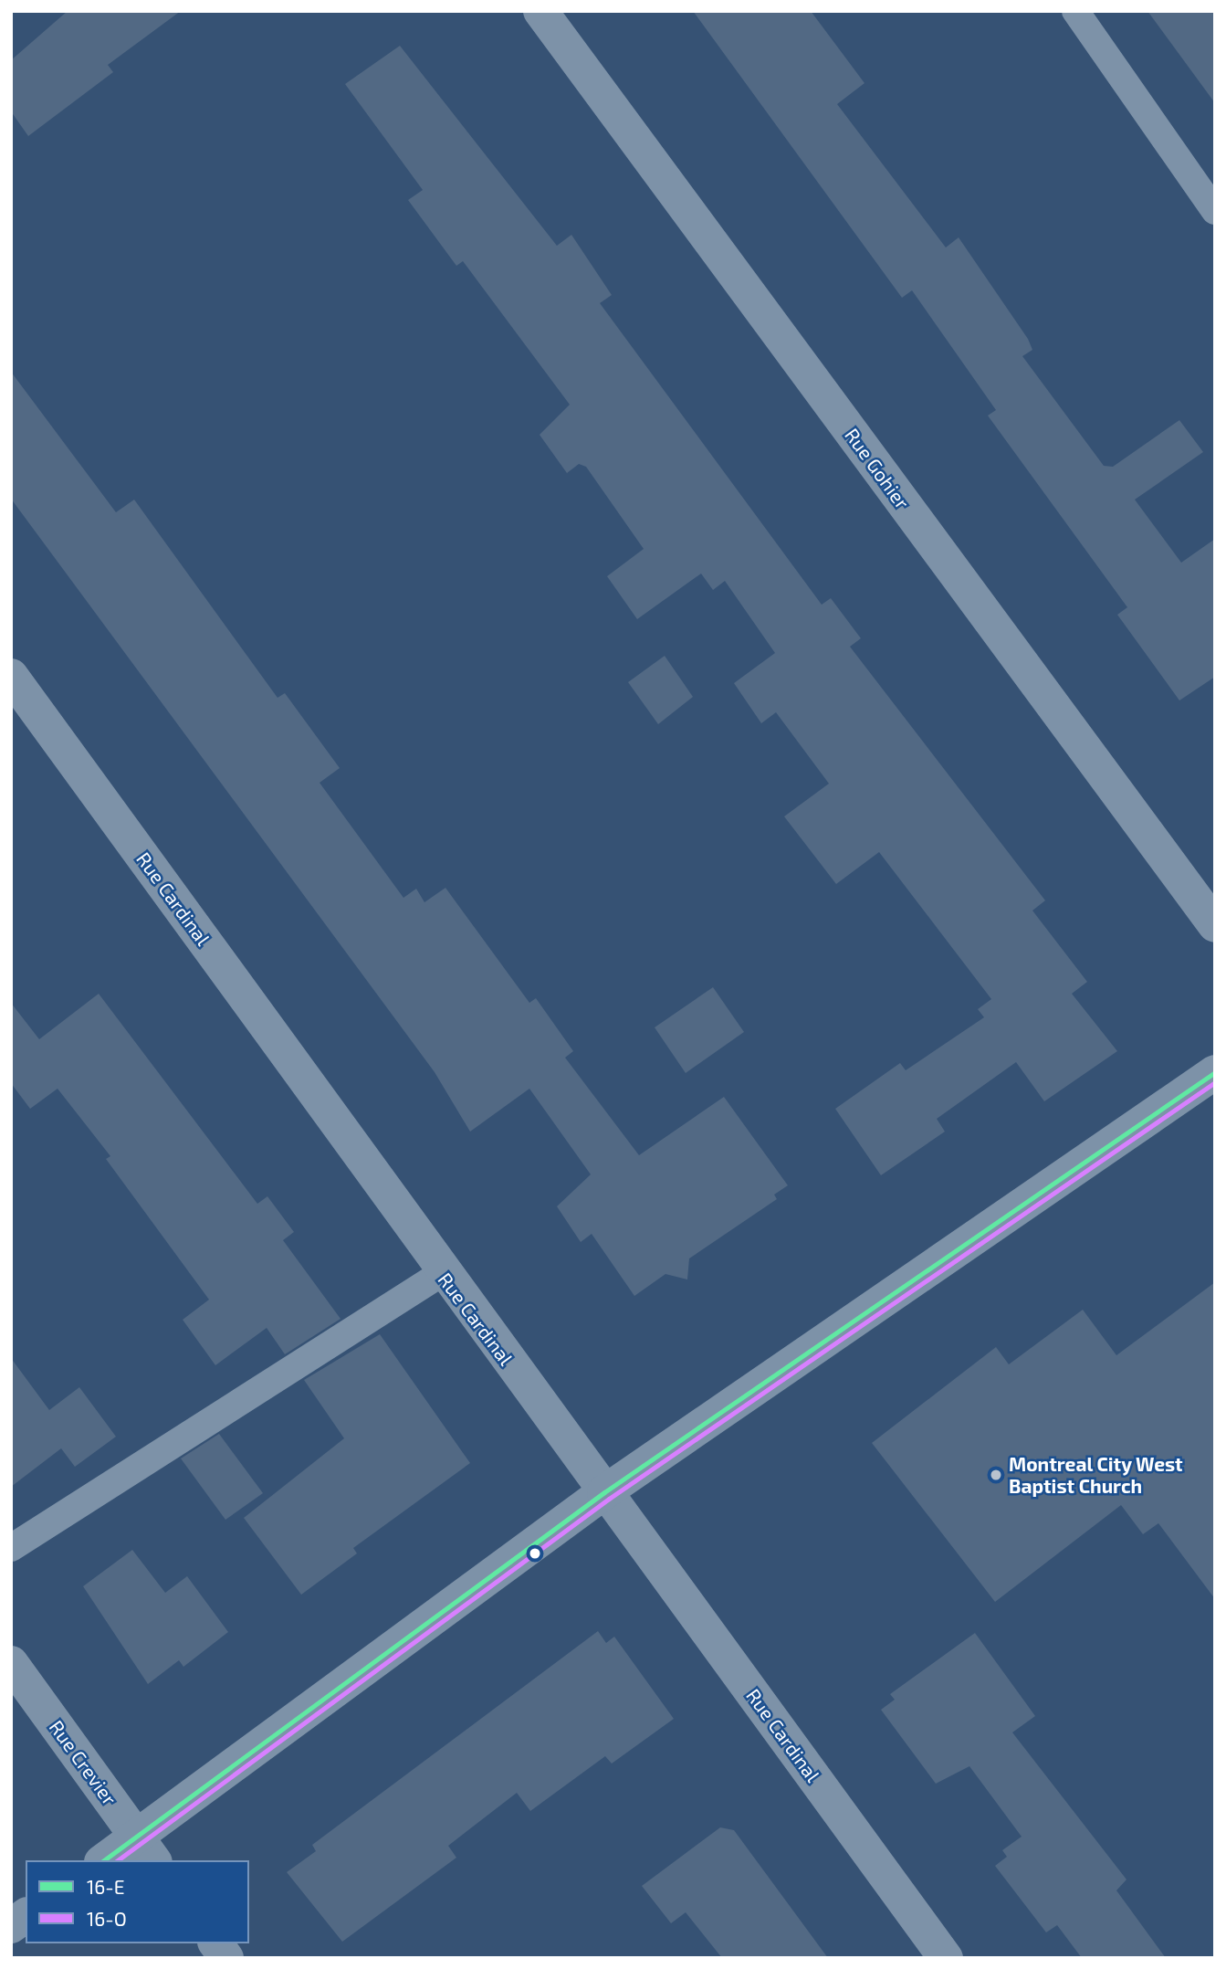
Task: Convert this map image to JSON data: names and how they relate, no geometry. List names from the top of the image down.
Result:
{
  "streets": {
    "street": ["Rue Gohier", "Rue Cardinal", "Rue Crevier"]
  },
  "places": ["Montreal City West Baptist Church"],
  "lines": ["transit line 16-E", "transit line 16-O"],
  "legend": ["16-E", "16-O"]
}
